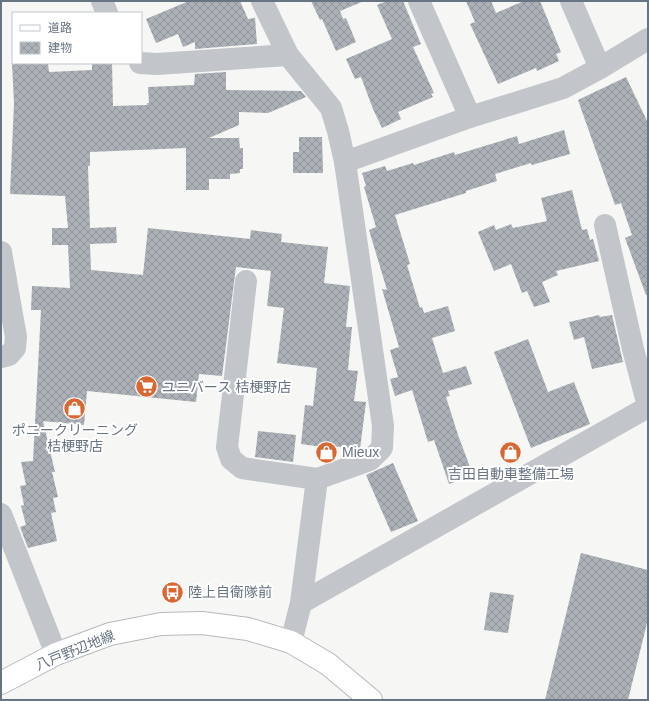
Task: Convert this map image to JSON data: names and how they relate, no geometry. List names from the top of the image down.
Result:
{
  "streets": {
    "main road": ["八戸野辺地線"]
  },
  "places": {
    "supermarket": ["ユニバース 桔梗野店"],
    "shop": ["ポニークリーニング 桔梗野店", "Mieux", "吉田自動車整備工場"],
    "bus stop": ["陸上自衛隊前"]
  },
  "legend": ["道路", "建物"]
}
